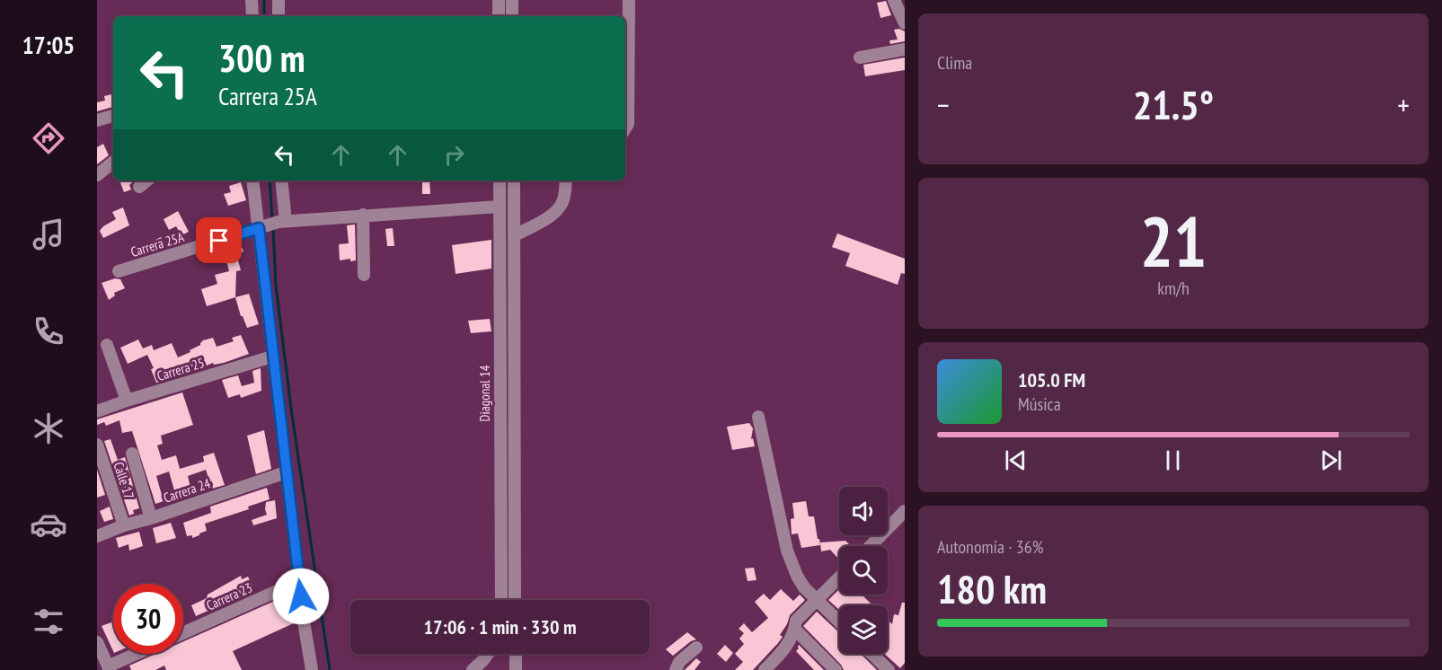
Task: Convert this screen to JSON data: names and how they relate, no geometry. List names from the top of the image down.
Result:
{
  "streets": {
    "street": [
      "Carrera 25A",
      "Carrera 25",
      "Diagonal 14",
      "Calle 17",
      "Carrera 24",
      "Carrera 23"
    ]
  },
  "crossings": [
    ["Carrera 25A", "Diagonal 14"],
    ["Calle 17", "Carrera 24"]
  ],
  "page": {
    "tabs": "17:05",
    "tile": [
      "Clima",
      ["21", "km/h"],
      ["Autonomía · 36%", "180 km"]
    ],
    "turn": ["300 m", "Carrera 25A"],
    "heat": ["−", "21.5°", "+"],
    "song": ["105.0 FM", "Música"],
    "limit": "30",
    "trip": "17:06 · 1 min · 330 m"
  }
}
